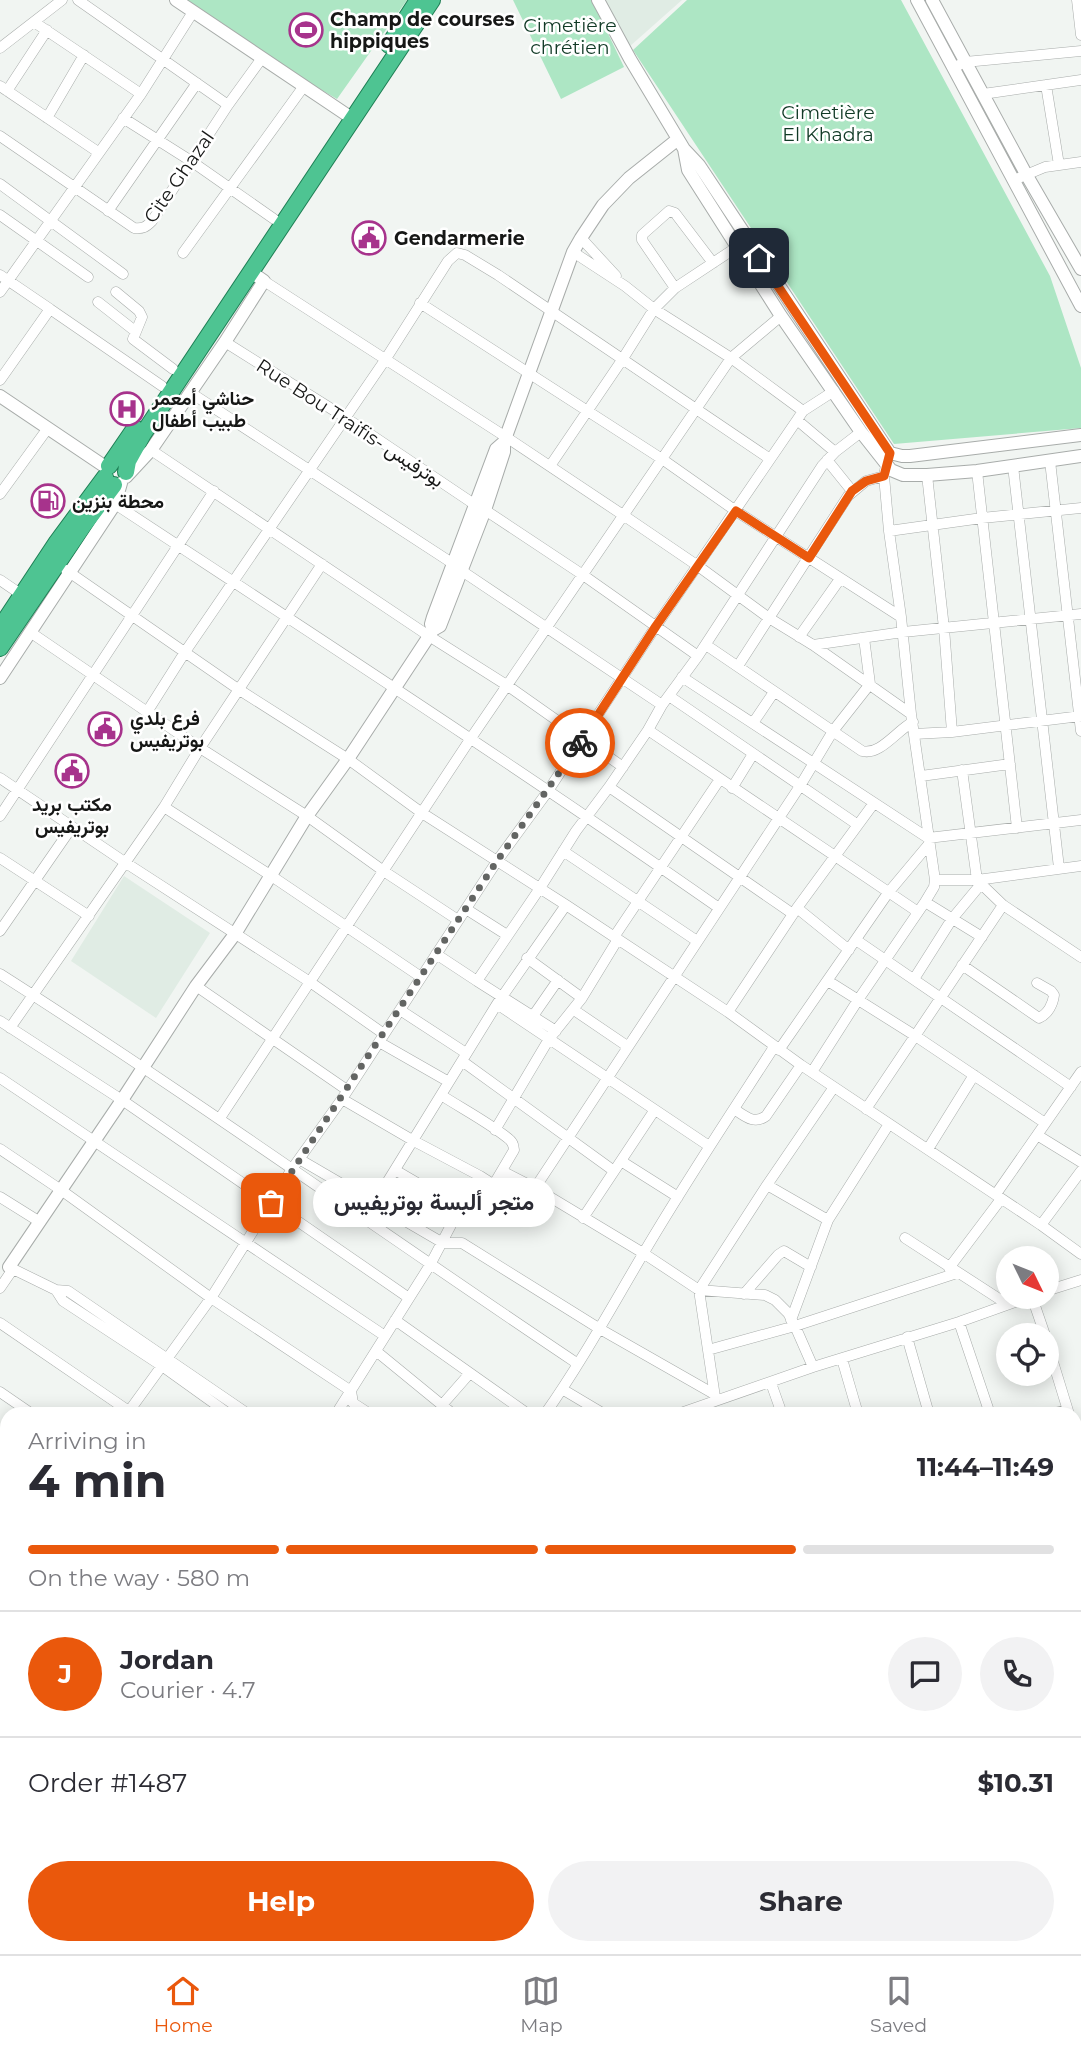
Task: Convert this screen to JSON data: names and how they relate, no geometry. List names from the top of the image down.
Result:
{
  "streets": {
    "street": ["Cite Ghazal", "Rue Bou Traifis- بوترفيس"]
  },
  "parks": ["Cimetière chrétien", "Cimetière El Khadra"],
  "places": {
    "sports": ["Champ de courses hippiques"],
    "public building": ["Gendarmerie", "فرع بلدي بوتريفيس", "مكتب بريد بوتريفيس"],
    "hospital": ["حناشي أمعمر طبيب أطفال"],
    "fuel station": ["محطة بنزين"],
    "other": ["متجر ألبسة بوتريفيس"]
  },
  "north": "bottom right",
  "page": {
    "bubble": "متجر ألبسة بوتريفيس",
    "heading": ["4 min", "Arriving in", "11:44–11:49"],
    "panel": [
      "Jordan",
      "Courier · 4.7",
      "Order #1487",
      "$10.31"
    ],
    "bar": "On the way · 580 m",
    "round": "J",
    "buttons": ["Help", "Share"],
    "tabs": ["Home", "Map", "Saved"]
  }
}
